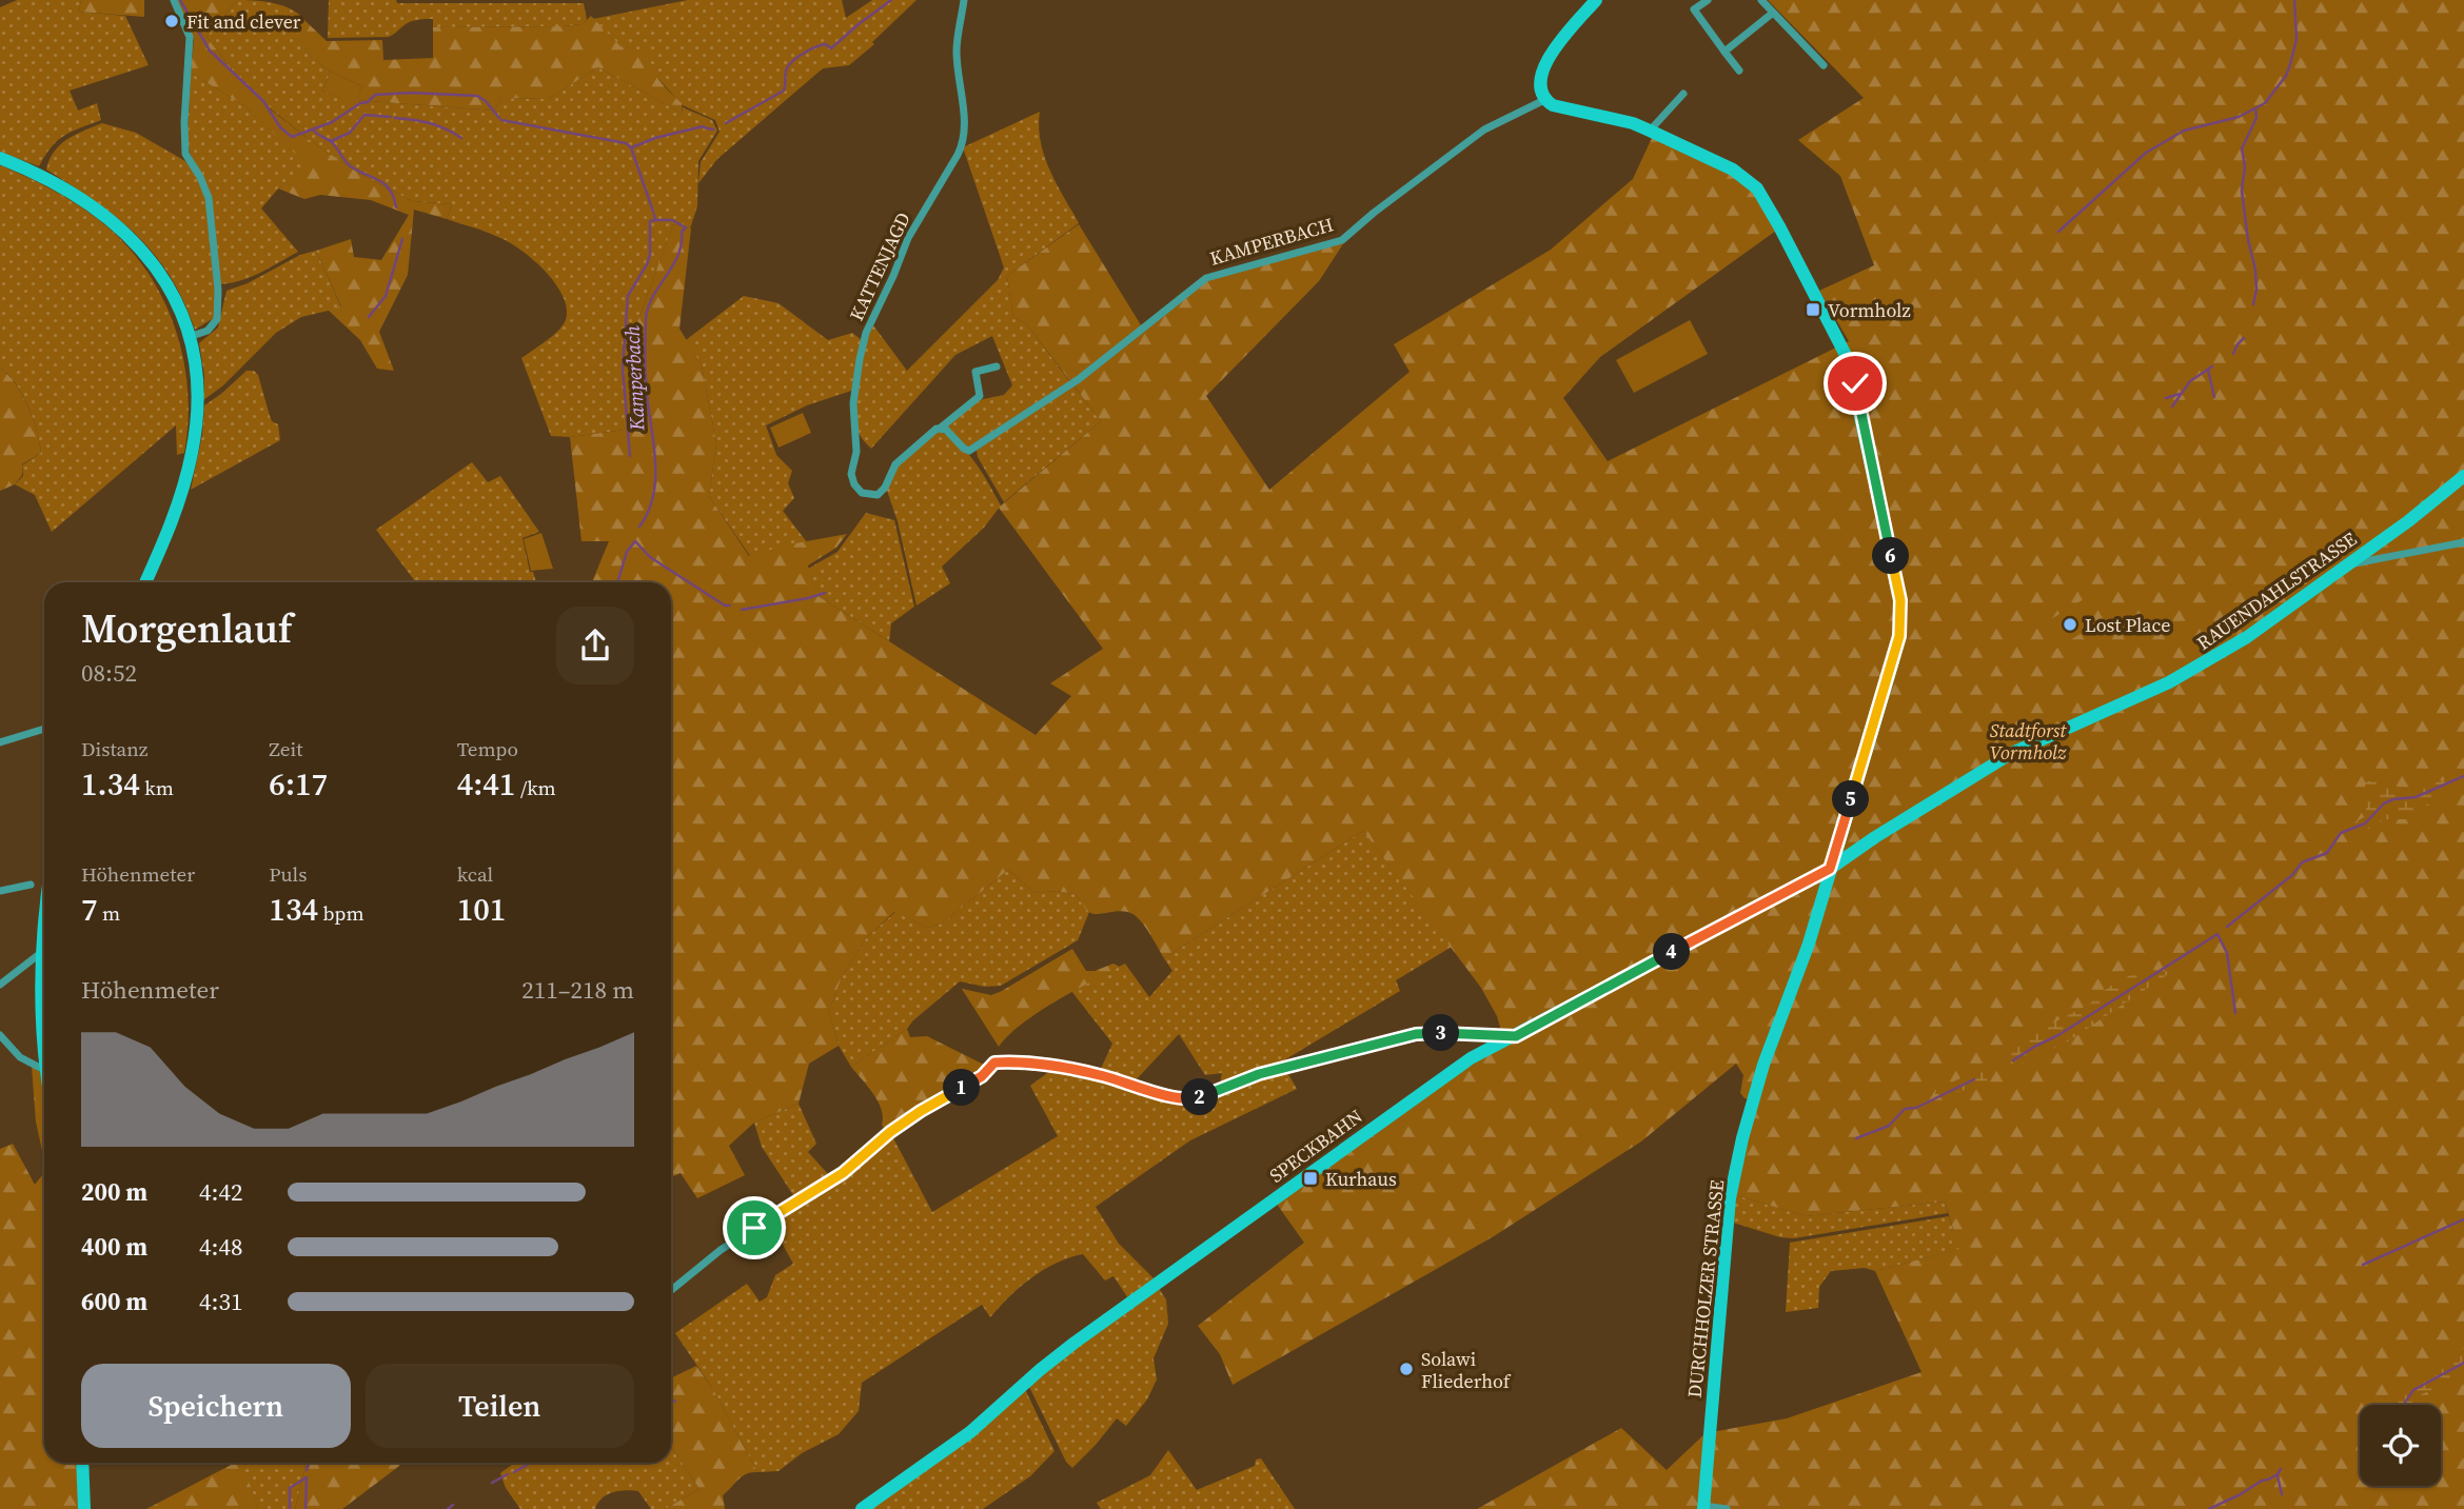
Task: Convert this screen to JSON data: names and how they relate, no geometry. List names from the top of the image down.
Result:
{
  "streets": {
    "street": [
      "KAMPERBACH",
      "KATTENJAGD",
      "RAUENDAHLSTRASSE",
      "SPECKBAHN",
      "DURCHHOLZER STRASSE"
    ]
  },
  "crossings": [
    ["KAMPERBACH", "KATTENJAGD"],
    ["KAMPERBACH", "DURCHHOLZER STRASSE"],
    ["RAUENDAHLSTRASSE", "SPECKBAHN"],
    ["RAUENDAHLSTRASSE", "DURCHHOLZER STRASSE"],
    ["SPECKBAHN", "DURCHHOLZER STRASSE"]
  ],
  "water": ["Kamperbach"],
  "parks": ["Stadtforst Vormholz"],
  "places": {
    "other": ["Fit and clever", "Lost Place", "Solawi Fliederhof"],
    "transit": ["Vormholz", "Kurhaus"]
  },
  "page": {
    "pins": [
      "6",
      "5",
      "4",
      "3",
      "1",
      "2"
    ],
    "heading": ["Morgenlauf", "08:52"],
    "stats": [
      ["Distanz", "1.34 km"],
      ["Zeit", "6:17"],
      ["Tempo", "4:41 /km"],
      ["Höhenmeter", "7 m"],
      ["Puls", "134 bpm"],
      ["kcal", "101"]
    ],
    "chart": ["Höhenmeter", "211–218 m"],
    "list": [
      {
        "name": "200 m",
        "note": "4:42"
      },
      {
        "name": "400 m",
        "note": "4:48"
      },
      {
        "name": "600 m",
        "note": "4:31"
      }
    ],
    "buttons": ["Speichern", "Teilen"]
  }
}
